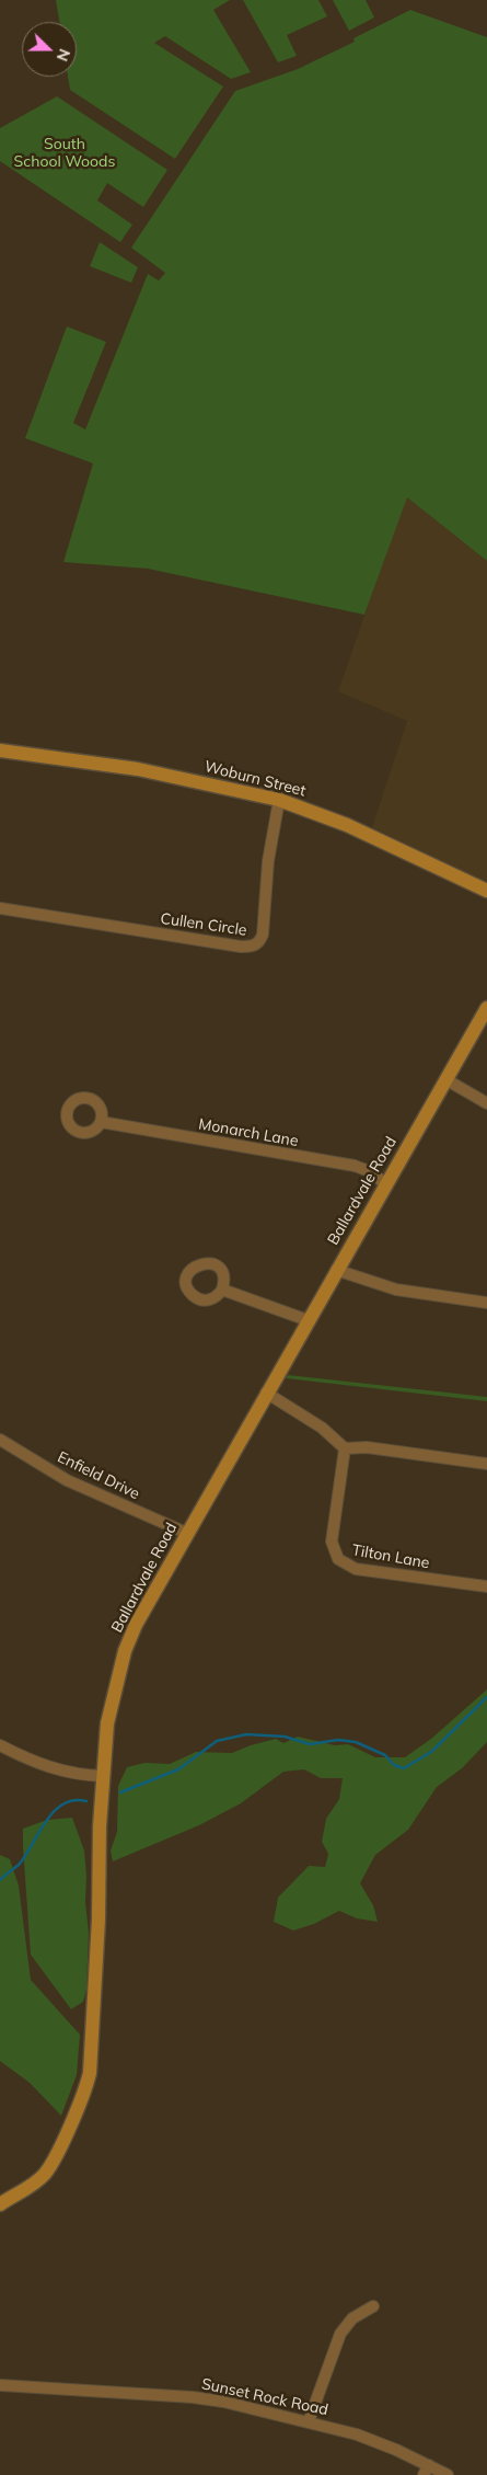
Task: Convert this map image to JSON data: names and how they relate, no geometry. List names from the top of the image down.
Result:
{
  "streets": {
    "street": [
      "Woburn Street",
      "Cullen Circle",
      "Monarch Lane",
      "Ballardvale Road",
      "Enfield Drive",
      "Tilton Lane",
      "Sunset Rock Road"
    ]
  },
  "crossings": [
    ["Woburn Street", "Cullen Circle"],
    ["Monarch Lane", "Ballardvale Road"],
    ["Ballardvale Road", "Enfield Drive"]
  ],
  "parks": ["South School Woods"],
  "north": "right"
}
